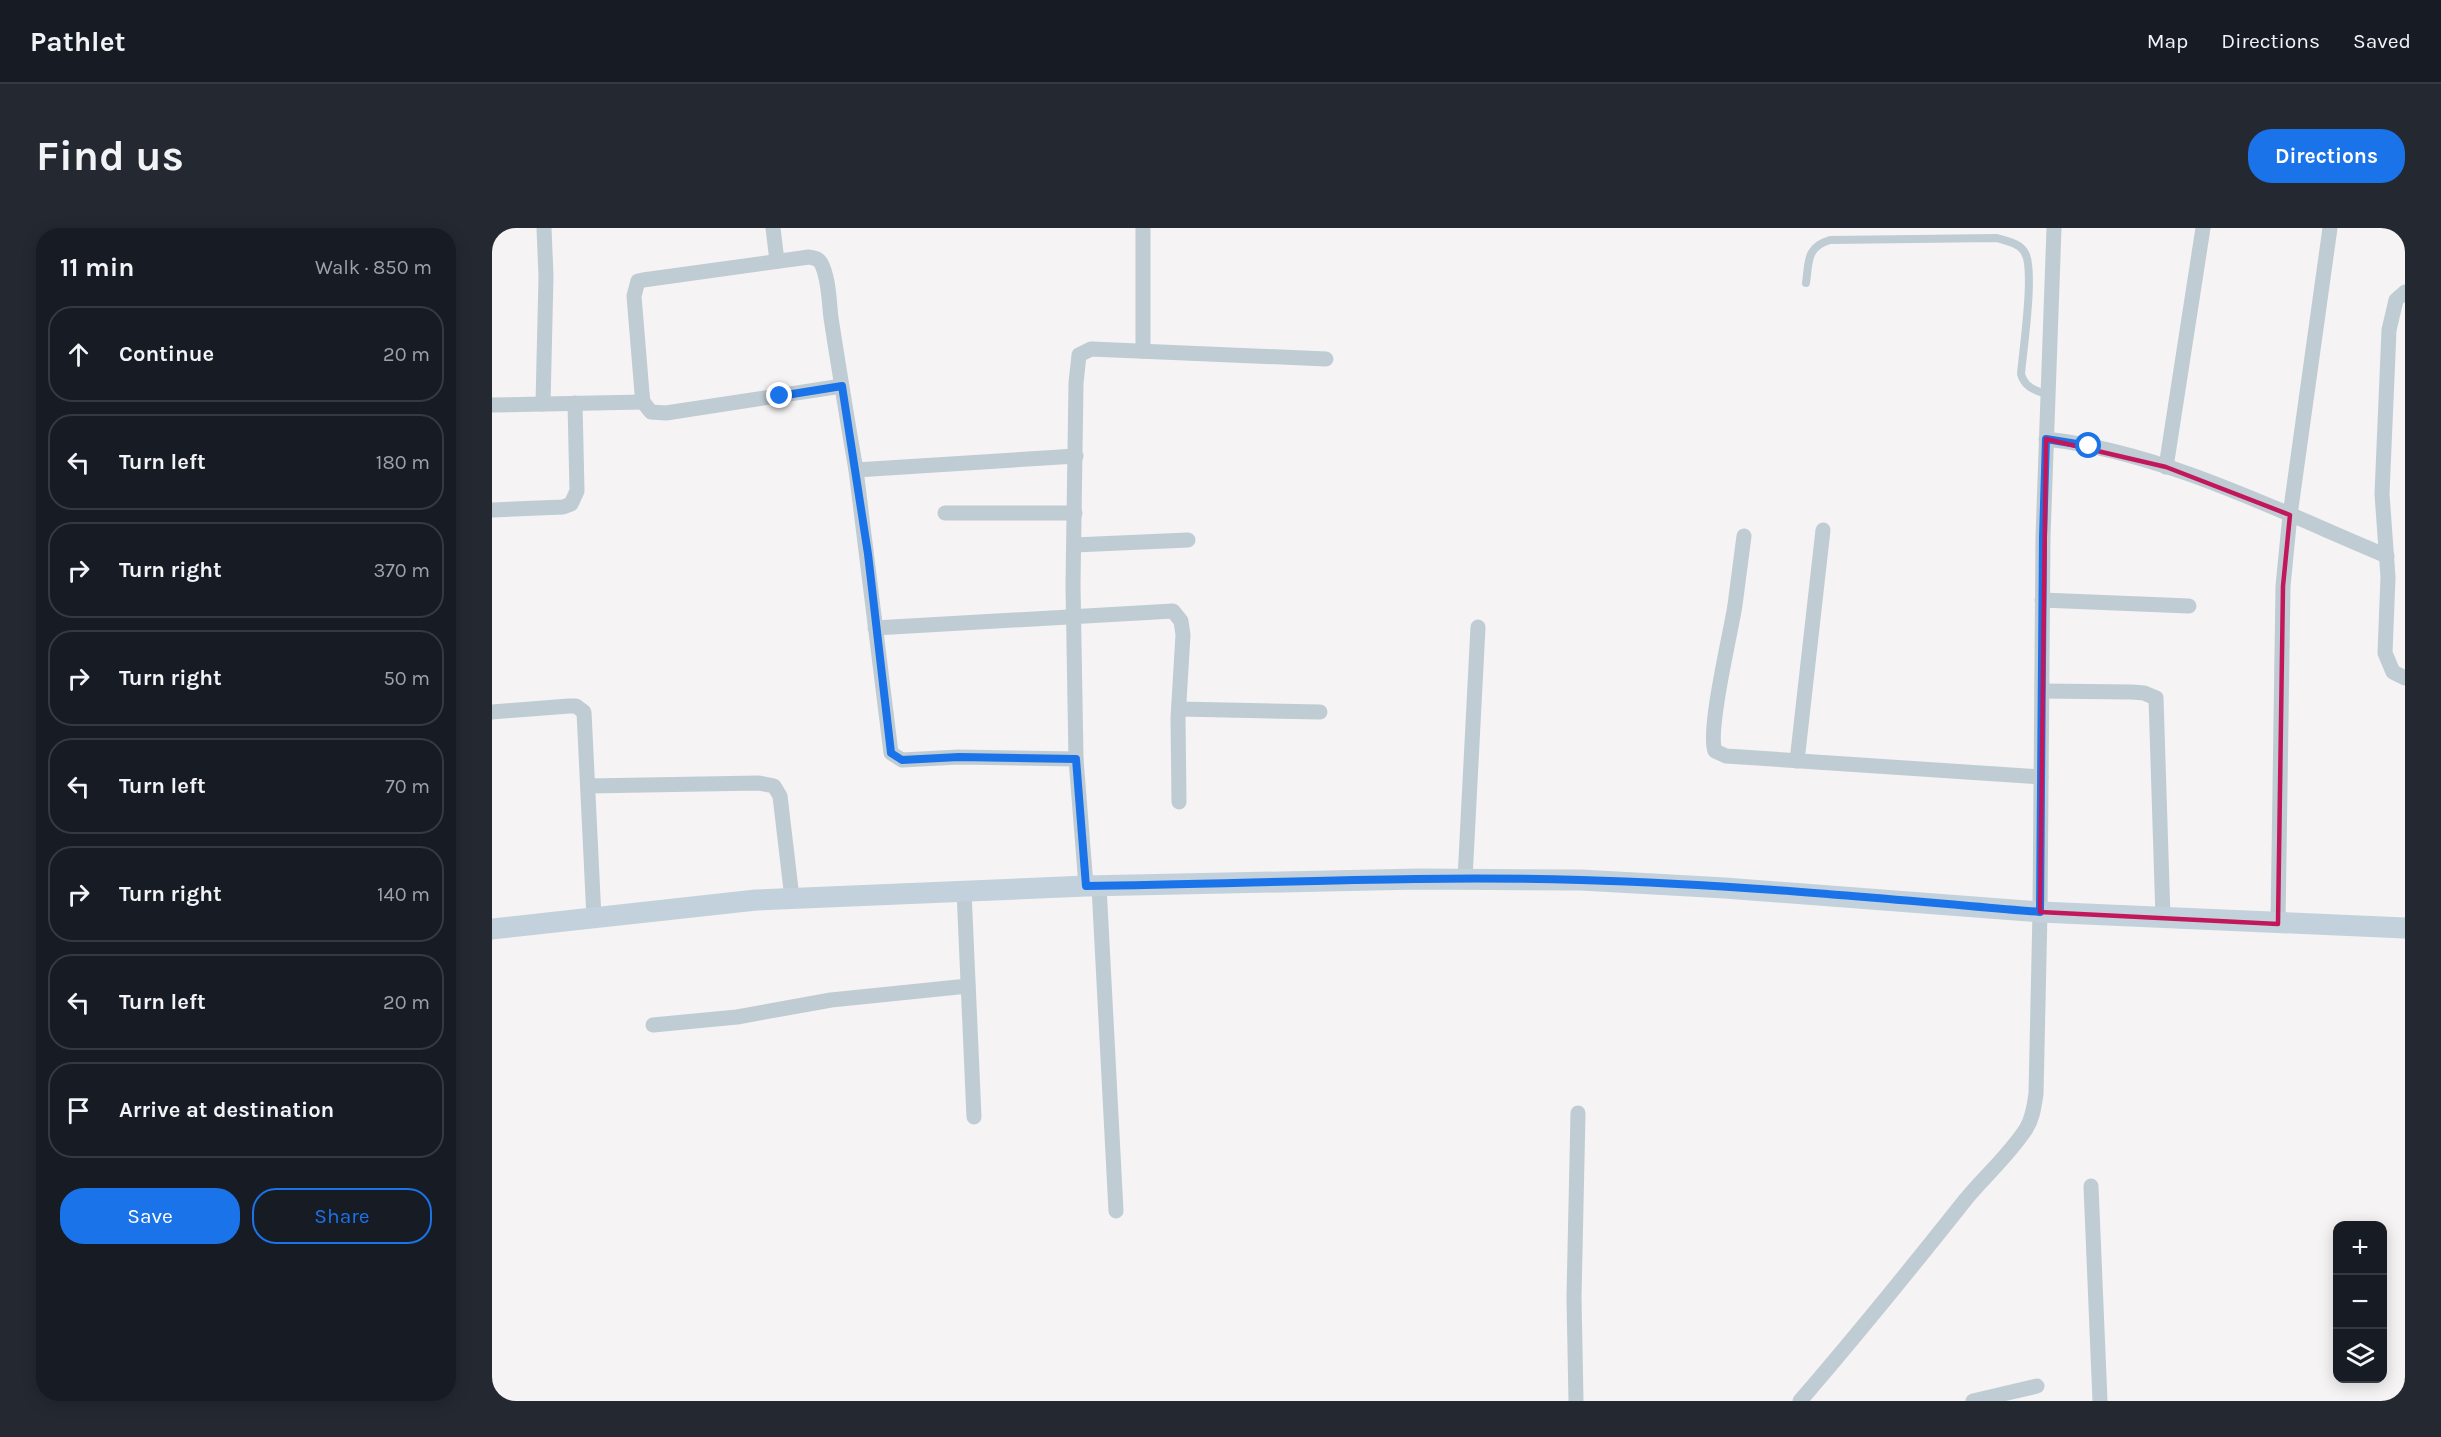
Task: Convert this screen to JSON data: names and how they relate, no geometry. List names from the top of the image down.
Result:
{
  "page": {
    "header": "Pathlet",
    "nav": ["Map", "Directions", "Saved"],
    "buttons": [
      "Directions",
      ["Save", "Share"]
    ],
    "title": "Find us",
    "heading": ["11 min", "Walk · 850 m"],
    "list": [
      ["Continue", "20 m"],
      ["Turn left", "180 m"],
      ["Turn right", "370 m"],
      ["Turn right", "50 m"],
      ["Turn left", "70 m"],
      ["Turn right", "140 m"],
      ["Turn left", "20 m"],
      "Arrive at destination"
    ],
    "map_buttons": ["+", "−"]
  }
}
